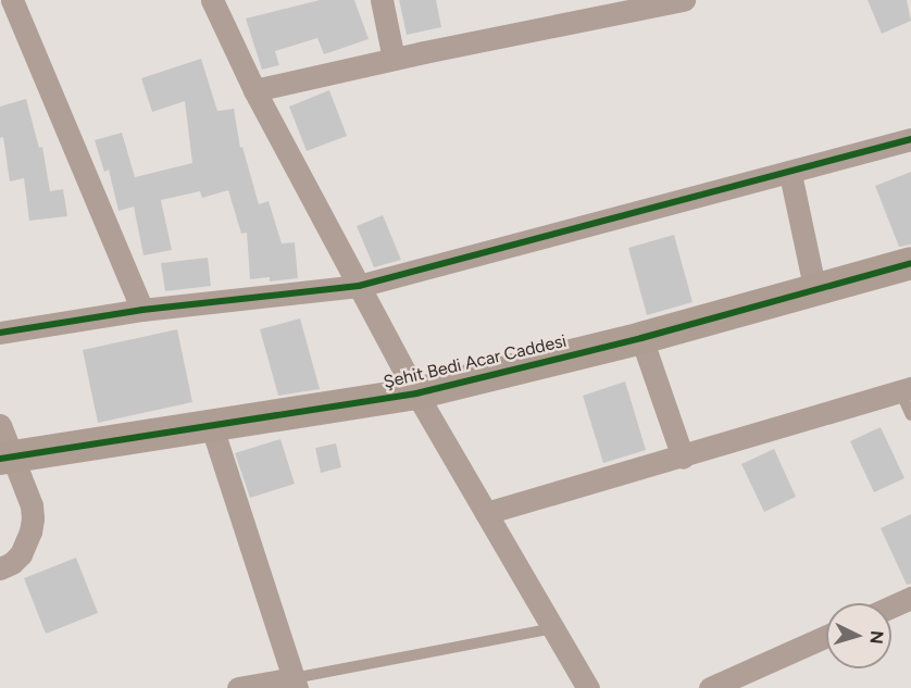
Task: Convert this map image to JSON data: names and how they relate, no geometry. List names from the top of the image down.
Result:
{
  "streets": {
    "street": ["Şehit Bedi Acar Caddesi"]
  },
  "north": "right"
}
